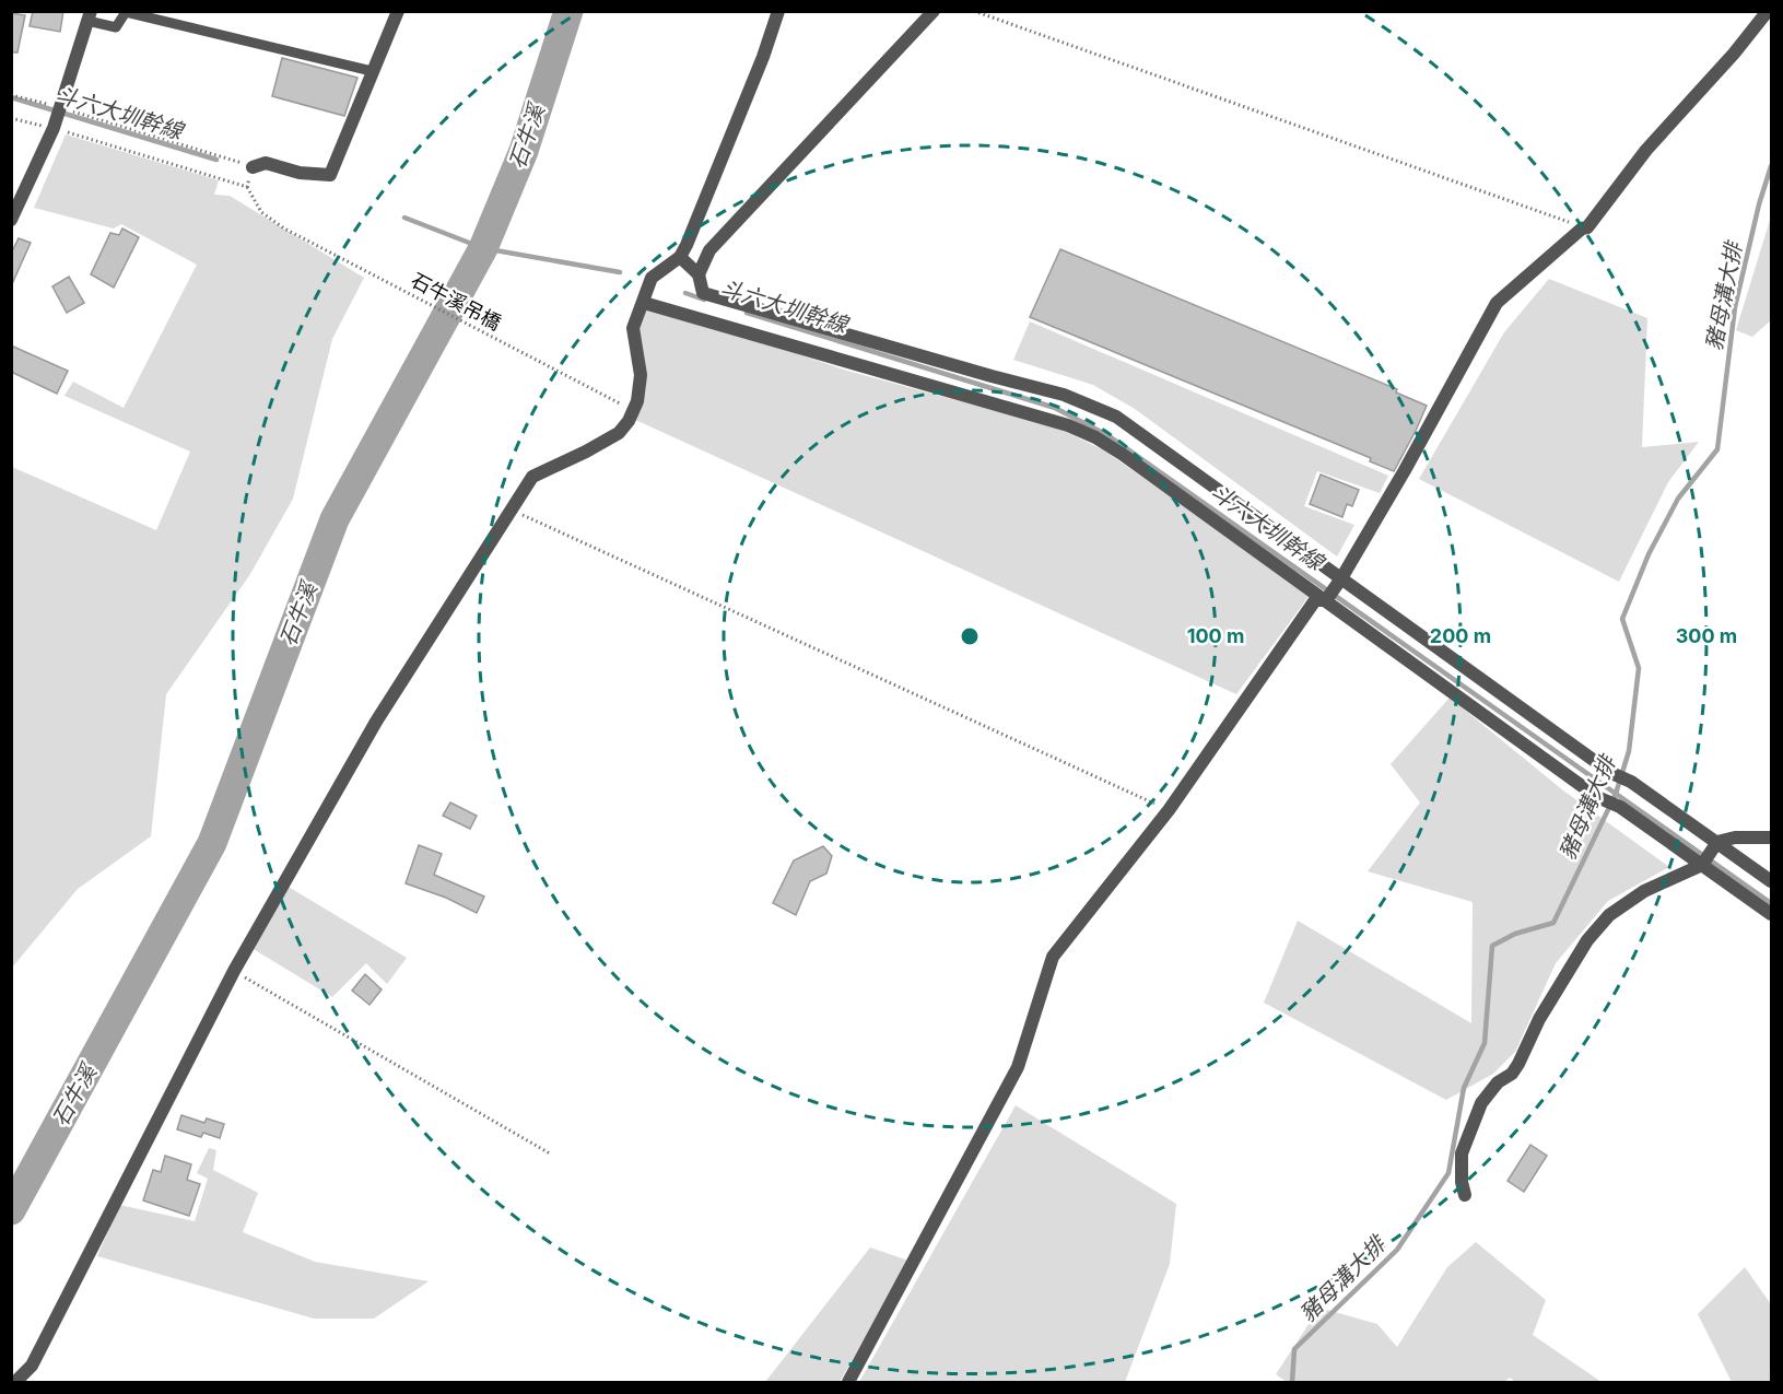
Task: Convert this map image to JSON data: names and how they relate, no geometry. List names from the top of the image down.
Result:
{
  "streets": {
    "path": ["石牛溪吊橋"]
  },
  "water": ["斗六大圳幹線", "石牛溪", "豬母溝大排"],
  "rings": ["100 m", "200 m", "300 m"]
}
